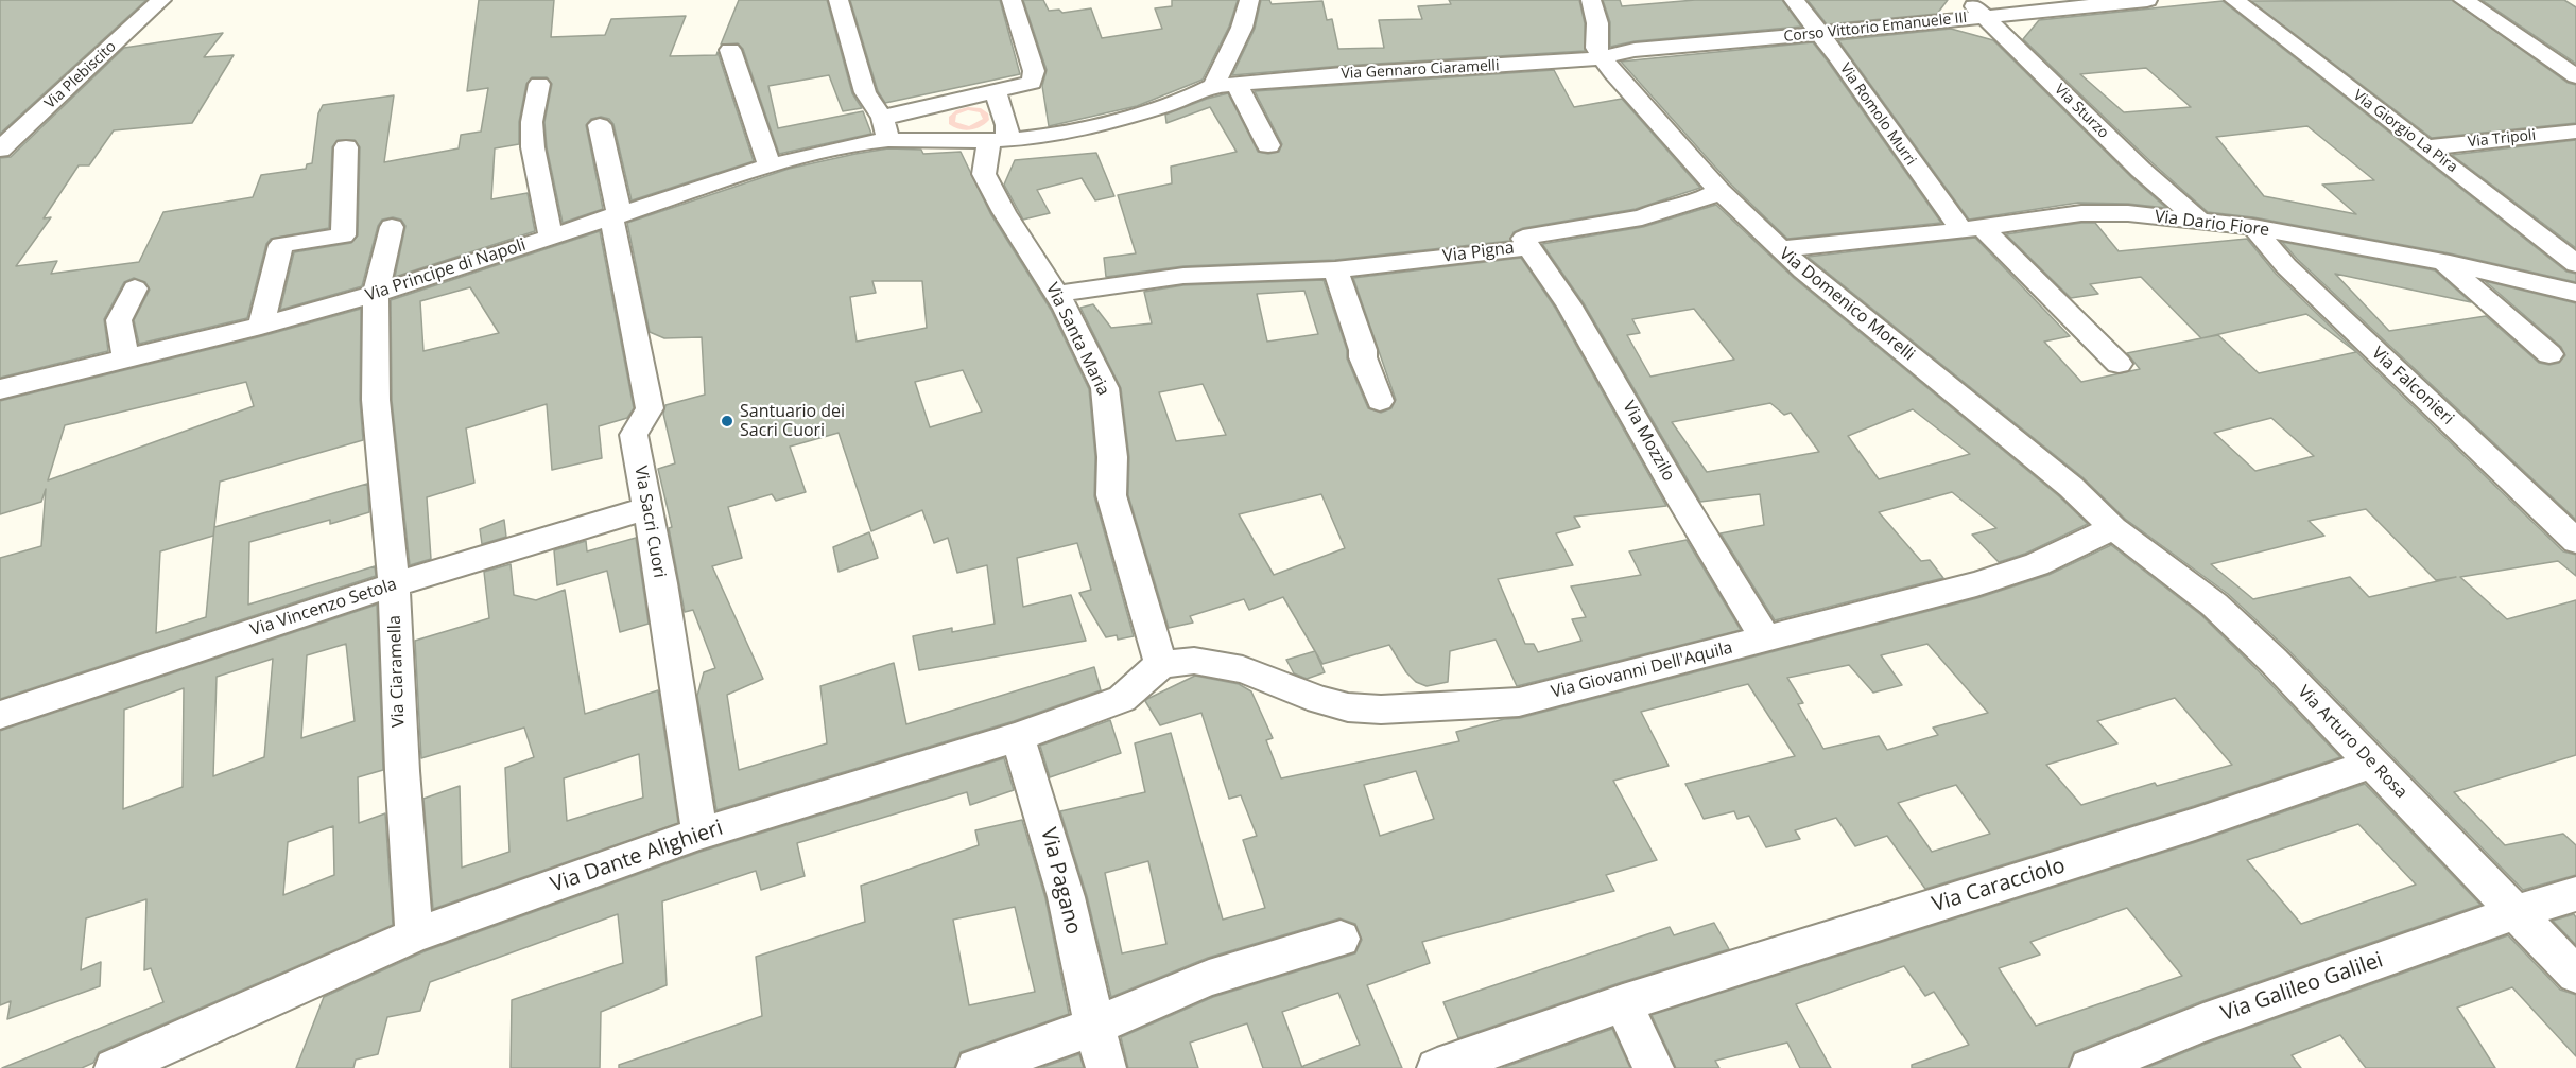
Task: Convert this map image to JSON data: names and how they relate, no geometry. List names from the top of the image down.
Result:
{
  "streets": {
    "street": [
      "Corso Vittorio Emanuele III",
      "Via Gennaro Ciaramelli",
      "Via Plebiscito",
      "Via Sturzo",
      "Via Romolo Murri",
      "Via Giorgio La Pira",
      "Via Tripoli",
      "Via Dario Fiore",
      "Via Pigna",
      "Via Principe di Napoli",
      "Via Domenico Morelli",
      "Via Santa Maria",
      "Via Falconieri",
      "Via Mozzilo",
      "Via Sacri Cuori",
      "Via Vincenzo Setola",
      "Via Giovanni Dell'Aquila",
      "Via Ciaramella",
      "Via Arturo De Rosa",
      "Via Dante Alighieri",
      "Via Pagano",
      "Via Caracciolo",
      "Via Galileo Galilei"
    ]
  },
  "crossings": [
    ["Corso Vittorio Emanuele III", "Via Gennaro Ciaramelli"],
    ["Corso Vittorio Emanuele III", "Via Sturzo"],
    ["Corso Vittorio Emanuele III", "Via Romolo Murri"],
    ["Corso Vittorio Emanuele III", "Via Domenico Morelli"],
    ["Via Gennaro Ciaramelli", "Via Principe di Napoli"],
    ["Via Gennaro Ciaramelli", "Via Domenico Morelli"],
    ["Via Gennaro Ciaramelli", "Via Santa Maria"],
    ["Via Sturzo", "Via Dario Fiore"],
    ["Via Romolo Murri", "Via Dario Fiore"],
    ["Via Giorgio La Pira", "Via Tripoli"],
    ["Via Dario Fiore", "Via Domenico Morelli"],
    ["Via Dario Fiore", "Via Falconieri"],
    ["Via Pigna", "Via Domenico Morelli"],
    ["Via Pigna", "Via Santa Maria"],
    ["Via Pigna", "Via Mozzilo"],
    ["Via Principe di Napoli", "Via Sacri Cuori"],
    ["Via Principe di Napoli", "Via Ciaramella"],
    ["Via Domenico Morelli", "Via Giovanni Dell'Aquila"],
    ["Via Domenico Morelli", "Via Arturo De Rosa"],
    ["Via Santa Maria", "Via Giovanni Dell'Aquila"],
    ["Via Santa Maria", "Via Dante Alighieri"],
    ["Via Mozzilo", "Via Giovanni Dell'Aquila"],
    ["Via Sacri Cuori", "Via Vincenzo Setola"],
    ["Via Sacri Cuori", "Via Dante Alighieri"],
    ["Via Vincenzo Setola", "Via Ciaramella"],
    ["Via Giovanni Dell'Aquila", "Via Arturo De Rosa"],
    ["Via Giovanni Dell'Aquila", "Via Dante Alighieri"],
    ["Via Ciaramella", "Via Dante Alighieri"],
    ["Via Arturo De Rosa", "Via Caracciolo"],
    ["Via Arturo De Rosa", "Via Galileo Galilei"],
    ["Via Dante Alighieri", "Via Pagano"]
  ],
  "places": ["Santuario dei Sacri Cuori"]
}
